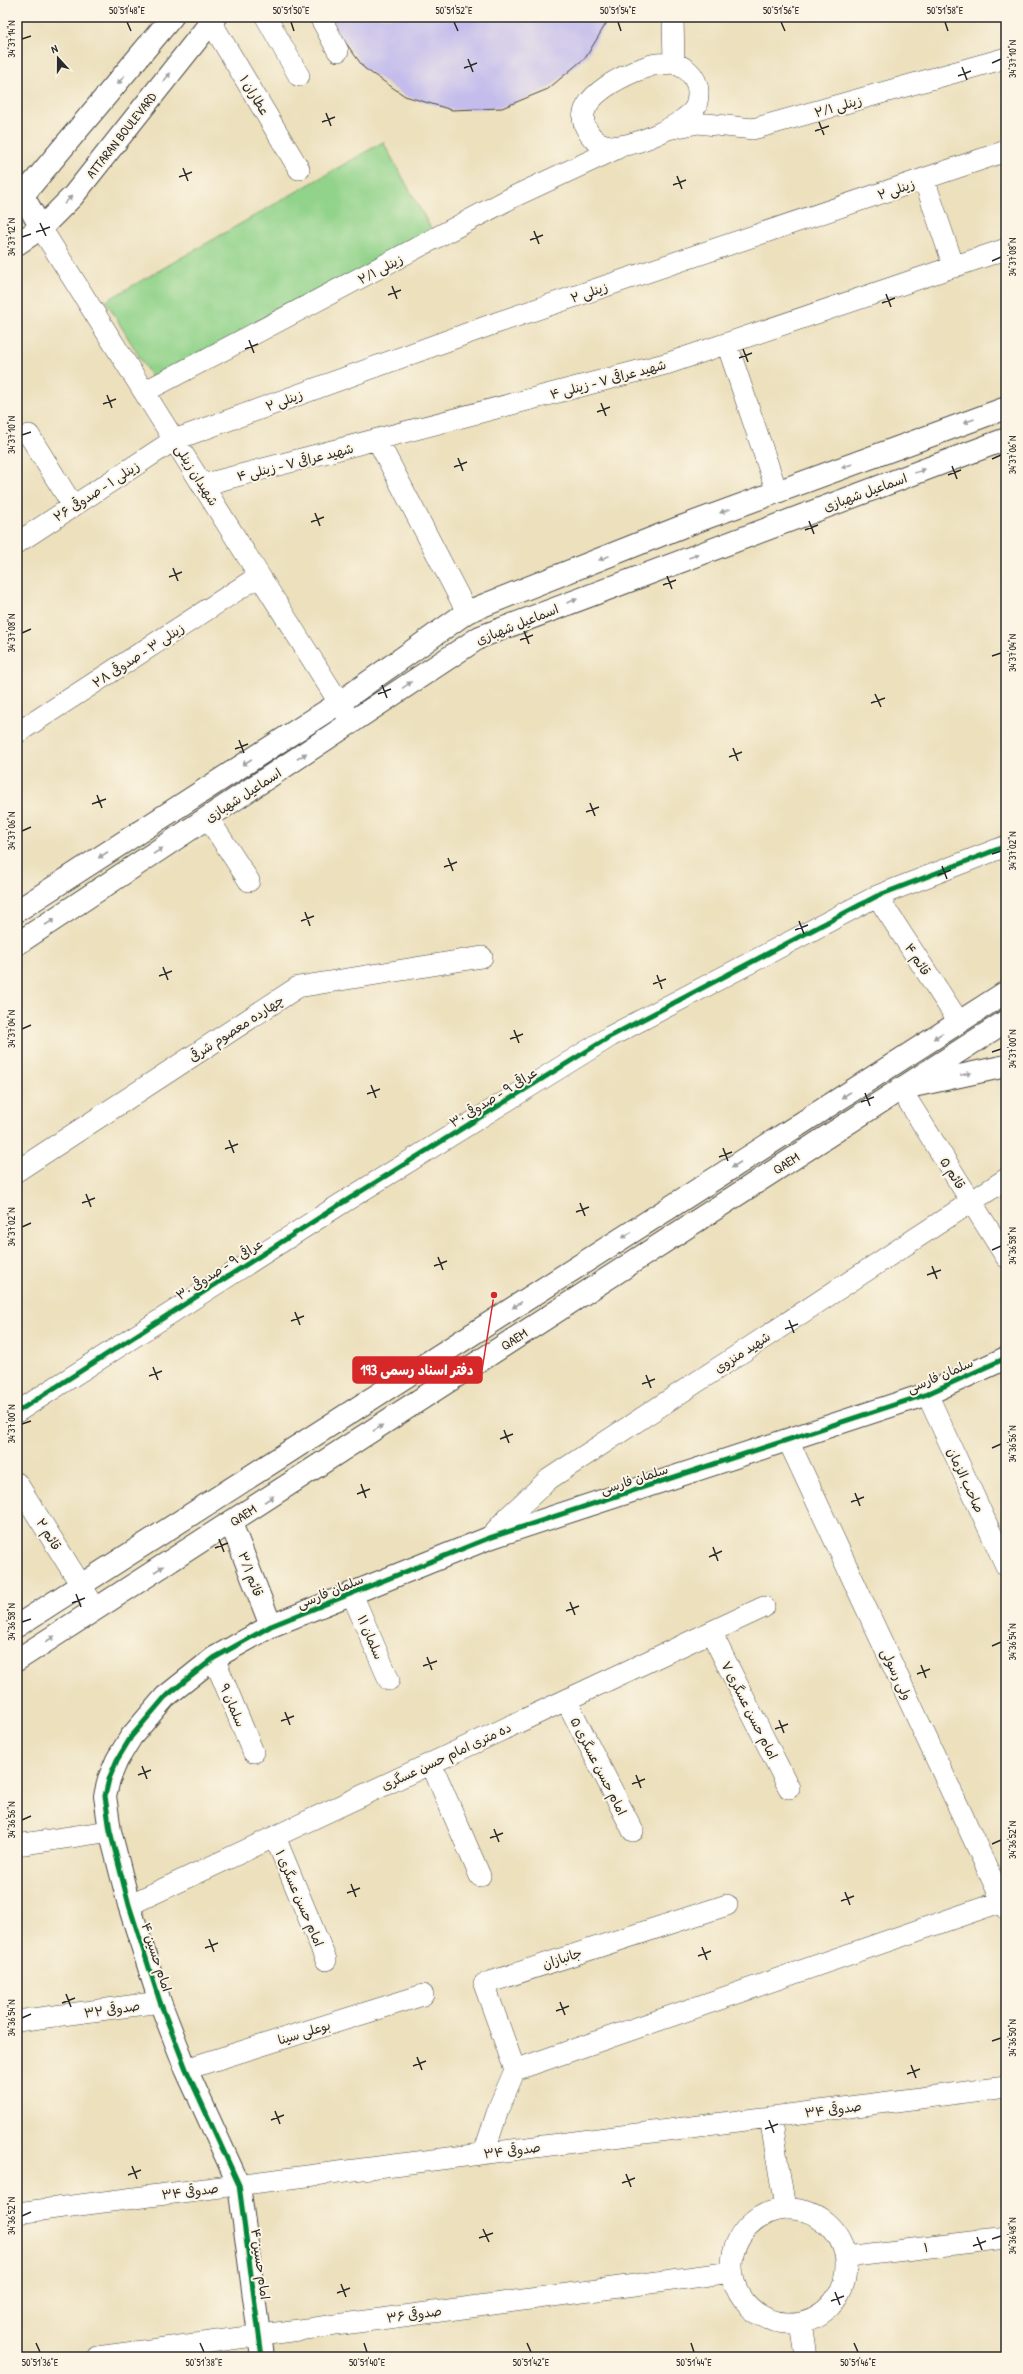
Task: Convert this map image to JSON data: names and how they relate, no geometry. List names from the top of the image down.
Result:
{
  "streets": {
    "street": [
      "عطاران ۱",
      "زینلی ۲/۱",
      "ATTARAN BOULEVARD",
      "زینلی ۲",
      "شهید عراقی ۷ - زینلی ۴",
      "شهیدان زینلی",
      "زینلی ۱ - صدوقی ۲۶",
      "اسماعیل شهبازی",
      "زینلی ۳ - صدوقی ۲۸",
      "قائم ۴",
      "چهارده معصوم شرقی",
      "عراقی ۹ - صدوقی ۳۰",
      "QAEM",
      "قائم ۵",
      "شهید منزوی",
      "سلمان فارسی",
      "صاحب الزمان",
      "قائم ۲",
      "قائم ۳/۱",
      "سلمان ۱۱",
      "ولی رسولی",
      "سلمان ۹",
      "امام حسن عسگری ۷",
      "ده متری امام حسن عسگری",
      "امام حسن عسگری ۵",
      "امام حسن عسگری ۱",
      "امام حسین ۴",
      "جانبازان",
      "صدوقی ۳۲",
      "بوعلی سینا",
      "صدوقی ۳۴",
      "۱",
      "صدوقی ۳۶"
    ]
  },
  "crossings": [
    ["عطاران ۱", "ATTARAN BOULEVARD"],
    ["زینلی ۲/۱", "شهیدان زینلی"],
    ["ATTARAN BOULEVARD", "شهیدان زینلی"],
    ["زینلی ۲", "شهیدان زینلی"],
    ["زینلی ۲", "زینلی ۱ - صدوقی ۲۶"],
    ["شهید عراقی ۷ - زینلی ۴", "شهیدان زینلی"],
    ["شهیدان زینلی", "زینلی ۱ - صدوقی ۲۶"],
    ["شهیدان زینلی", "اسماعیل شهبازی"],
    ["شهیدان زینلی", "زینلی ۳ - صدوقی ۲۸"],
    ["قائم ۴", "عراقی ۹ - صدوقی ۳۰"],
    ["قائم ۴", "QAEM"],
    ["QAEM", "قائم ۵"],
    ["QAEM", "قائم ۲"],
    ["QAEM", "قائم ۳/۱"],
    ["قائم ۵", "شهید منزوی"],
    ["شهید منزوی", "سلمان فارسی"],
    ["سلمان فارسی", "صاحب الزمان"],
    ["سلمان فارسی", "قائم ۳/۱"],
    ["سلمان فارسی", "سلمان ۱۱"],
    ["سلمان فارسی", "ولی رسولی"],
    ["سلمان فارسی", "امام حسین ۴"],
    ["قائم ۳/۱", "امام حسین ۴"],
    ["سلمان ۹", "امام حسین ۴"],
    ["امام حسن عسگری ۷", "ده متری امام حسن عسگری"],
    ["ده متری امام حسن عسگری", "امام حسن عسگری ۵"],
    ["ده متری امام حسن عسگری", "امام حسن عسگری ۱"],
    ["ده متری امام حسن عسگری", "امام حسین ۴"],
    ["امام حسین ۴", "صدوقی ۳۲"],
    ["امام حسین ۴", "بوعلی سینا"],
    ["امام حسین ۴", "صدوقی ۳۴"],
    ["امام حسین ۴", "صدوقی ۳۶"],
    ["۱", "صدوقی ۳۶"]
  ],
  "places": ["دفتر اسناد رسمی 193"],
  "north": "top",
  "coordinates": [
    "50°51'48\"E",
    "50°51'50\"E",
    "50°51'52\"E",
    "50°51'54\"E",
    "50°51'56\"E",
    "50°51'58\"E",
    "34°37'14\"N",
    "34°37'10\"N",
    "34°37'12\"N",
    "34°37'08\"N",
    "34°37'06\"N",
    "34°37'04\"N",
    "34°37'02\"N",
    "34°37'00\"N",
    "34°36'58\"N",
    "34°36'56\"N",
    "34°36'54\"N",
    "34°36'52\"N",
    "34°36'50\"N",
    "34°36'48\"N",
    "50°51'36\"E",
    "50°51'38\"E",
    "50°51'40\"E",
    "50°51'42\"E",
    "50°51'44\"E",
    "50°51'46\"E"
  ]
}
